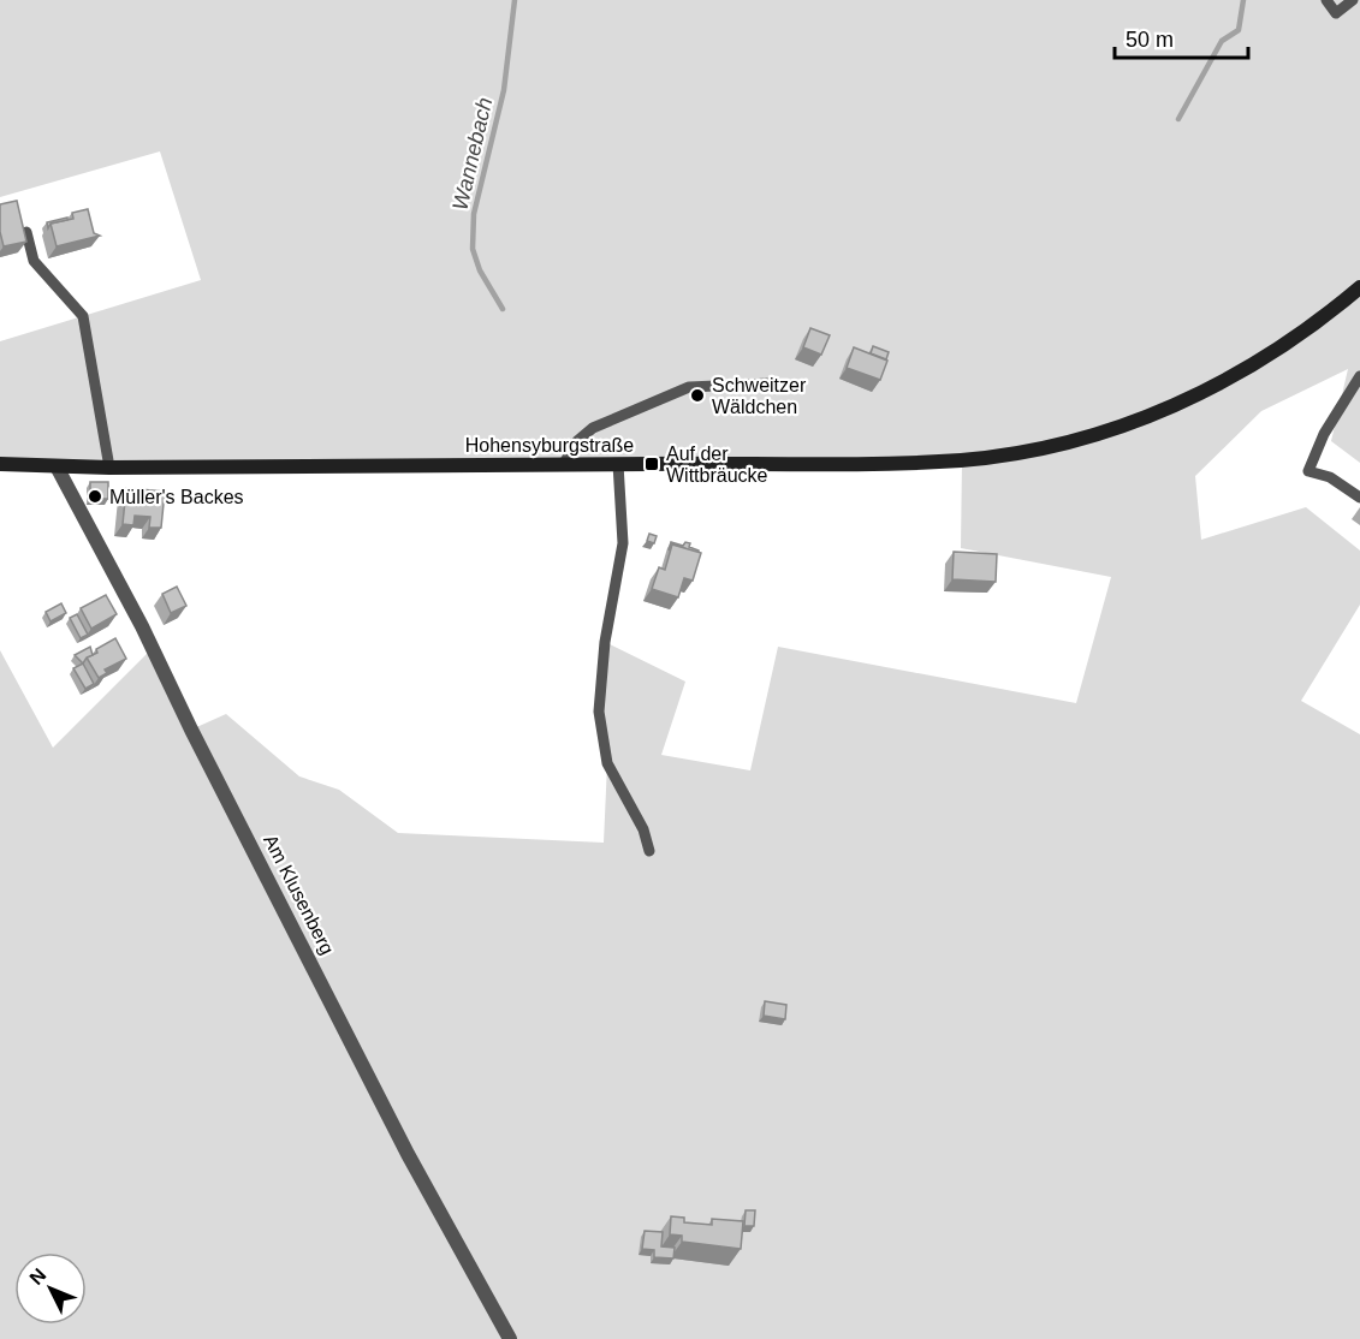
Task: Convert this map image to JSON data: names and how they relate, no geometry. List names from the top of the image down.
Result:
{
  "streets": {
    "main road": ["Hohensyburgstraße"],
    "street": ["Am Klusenberg"]
  },
  "crossings": [
    ["Hohensyburgstraße", "Am Klusenberg"]
  ],
  "water": ["Wannebach"],
  "places": {
    "other": ["Schweitzer Wäldchen", "Müller's Backes"],
    "transit": ["Auf der Wittbräucke"]
  },
  "scale_bar": "50 m",
  "north": "top left"
}
